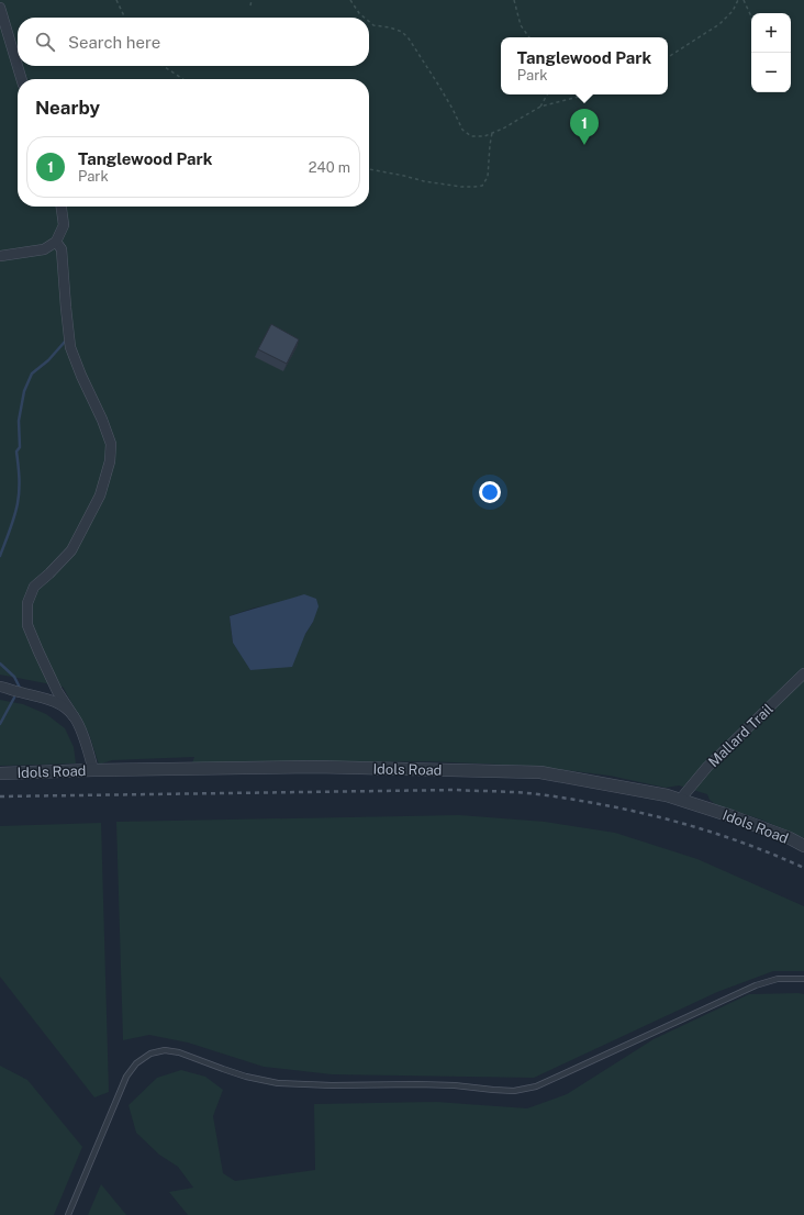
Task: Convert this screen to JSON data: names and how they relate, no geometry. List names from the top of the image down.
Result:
{
  "streets": {
    "street": ["Mallard Trail", "Idols Road"]
  },
  "crossings": [
    ["Mallard Trail", "Idols Road"]
  ],
  "page": {
    "map_buttons": ["+", "−"],
    "search": "Search here",
    "popup": ["Tanglewood Park", "Park"],
    "heading": "Nearby",
    "pins": "1",
    "list": [
      {
        "mark": "1",
        "name": "Tanglewood Park",
        "note": "Park",
        "value": "240 m"
      }
    ]
  }
}
